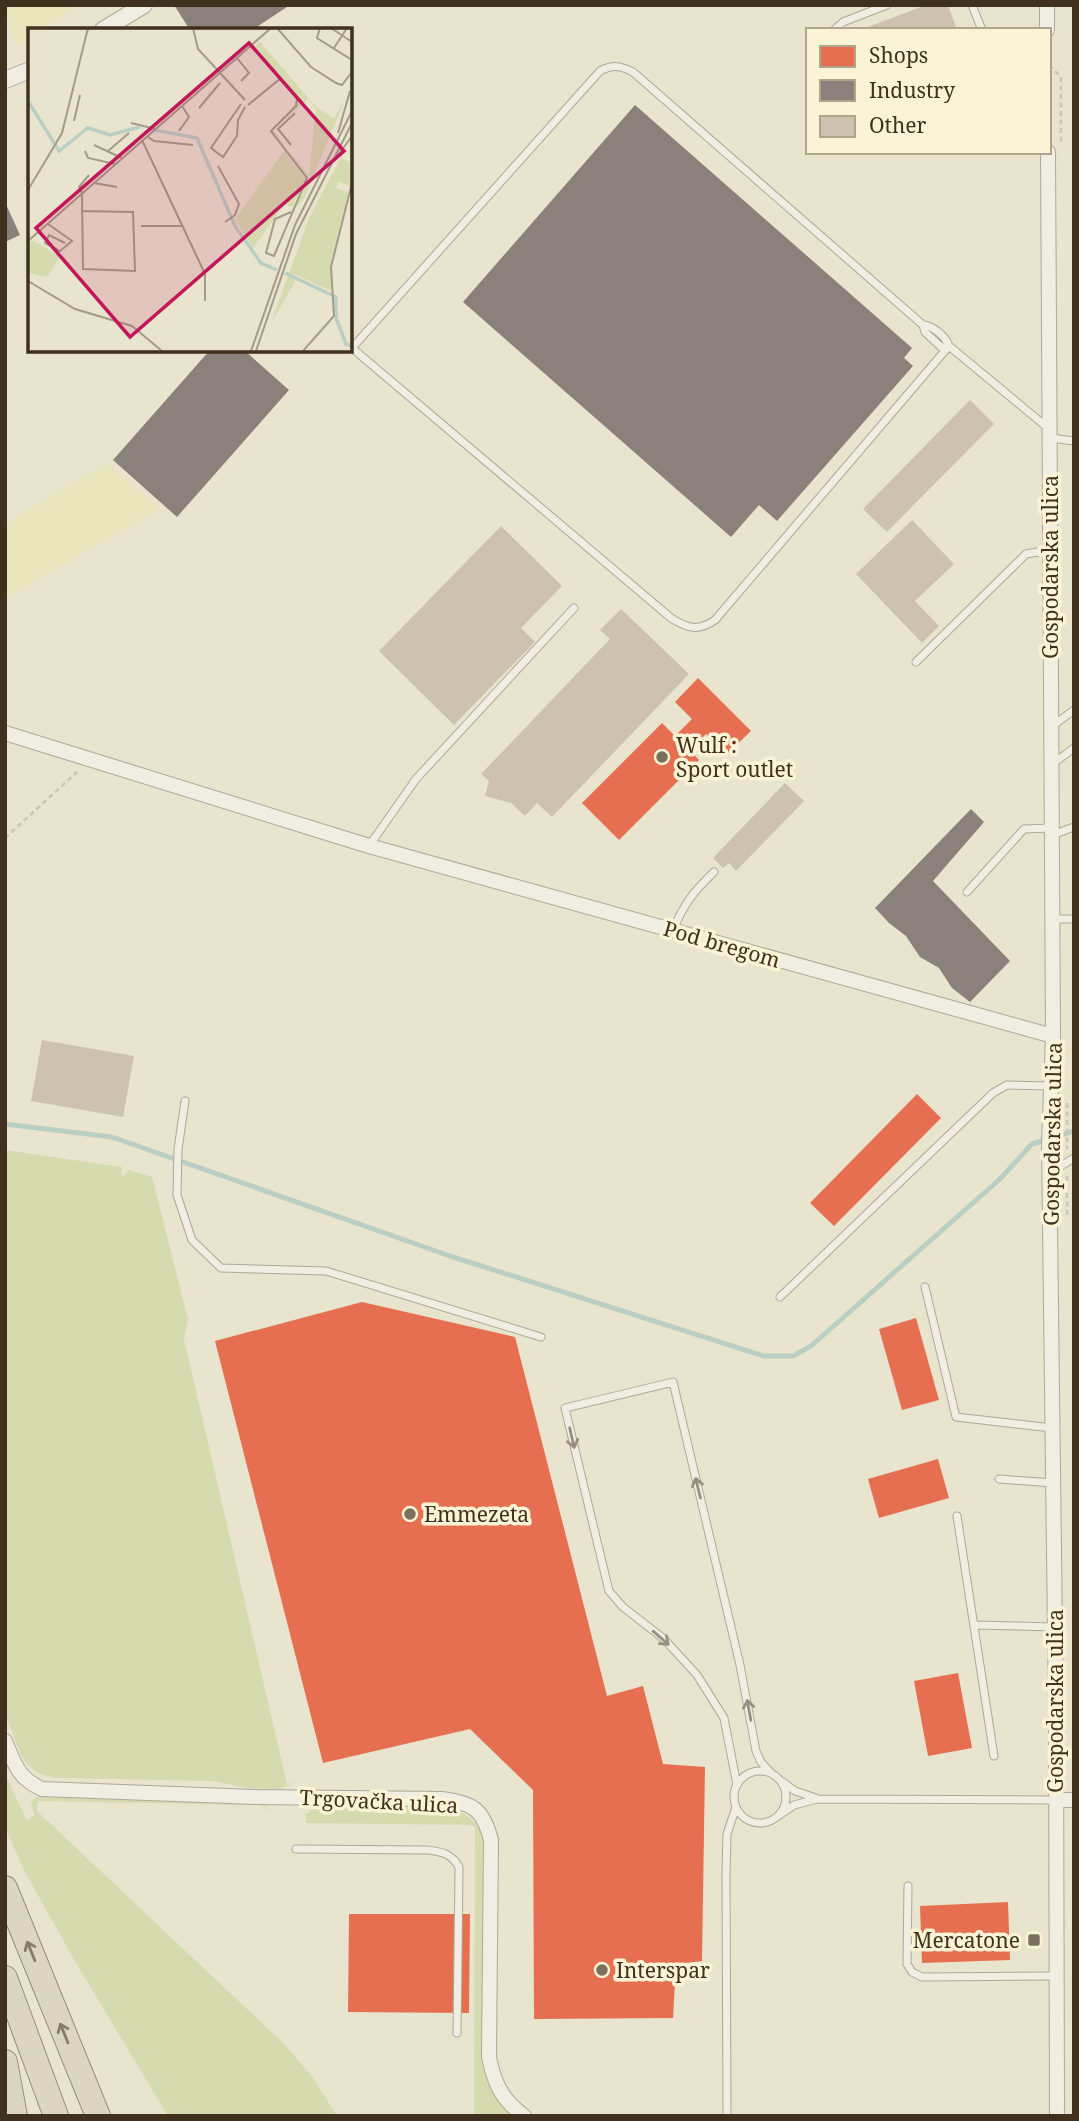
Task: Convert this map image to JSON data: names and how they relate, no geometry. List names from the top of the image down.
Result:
{
  "streets": {
    "street": ["Gospodarska ulica", "Pod bregom", "Trgovačka ulica"]
  },
  "crossings": [
    ["Gospodarska ulica", "Pod bregom"]
  ],
  "places": {
    "other": ["Wulf : Sport outlet", "Emmezeta", "Interspar"],
    "transit": ["Mercatone"]
  },
  "legend": ["Shops", "Industry", "Other"]
}
